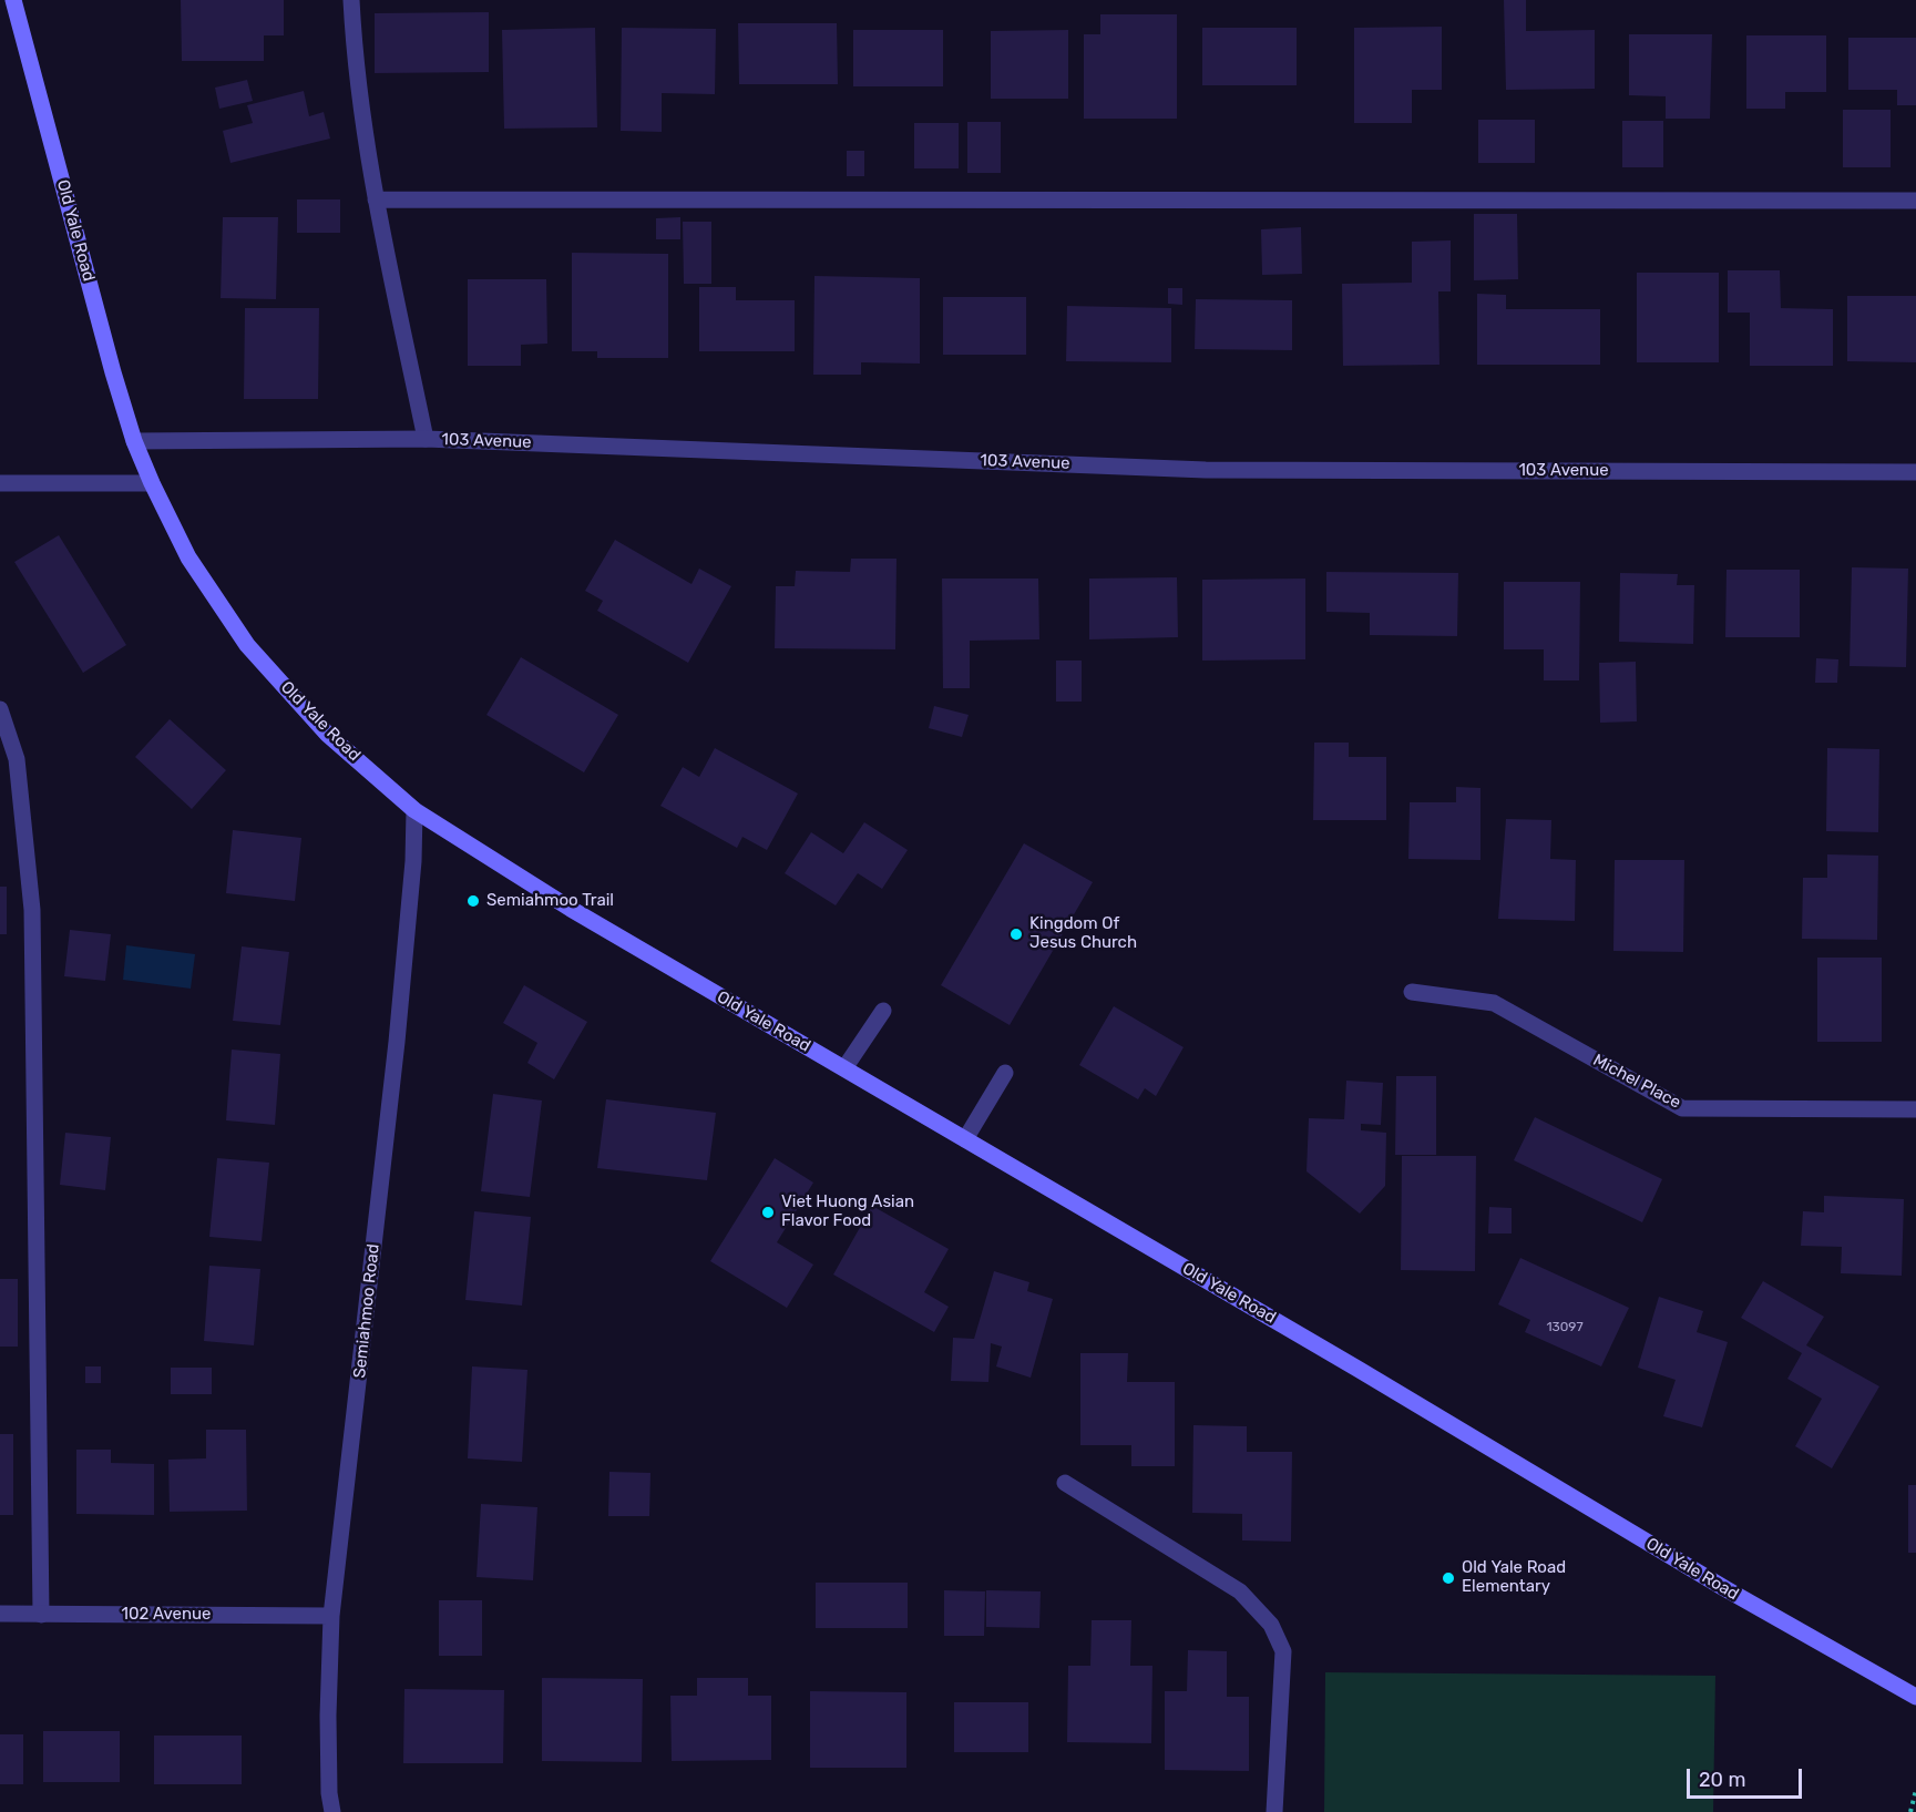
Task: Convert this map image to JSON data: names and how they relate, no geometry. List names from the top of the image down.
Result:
{
  "streets": {
    "main road": ["Old Yale Road"],
    "street": [
      "103 Avenue",
      "Michel Place",
      "Semiahmoo Road",
      "102 Avenue"
    ]
  },
  "crossings": [
    ["Old Yale Road", "103 Avenue"],
    ["Old Yale Road", "Semiahmoo Road"],
    ["Semiahmoo Road", "102 Avenue"]
  ],
  "places": [
    "Semiahmoo Trail",
    "Kingdom Of Jesus Church",
    "Viet Huong Asian Flavor Food",
    "Old Yale Road Elementary"
  ],
  "house_numbers": ["13097"],
  "scale_bar": "20 m"
}
